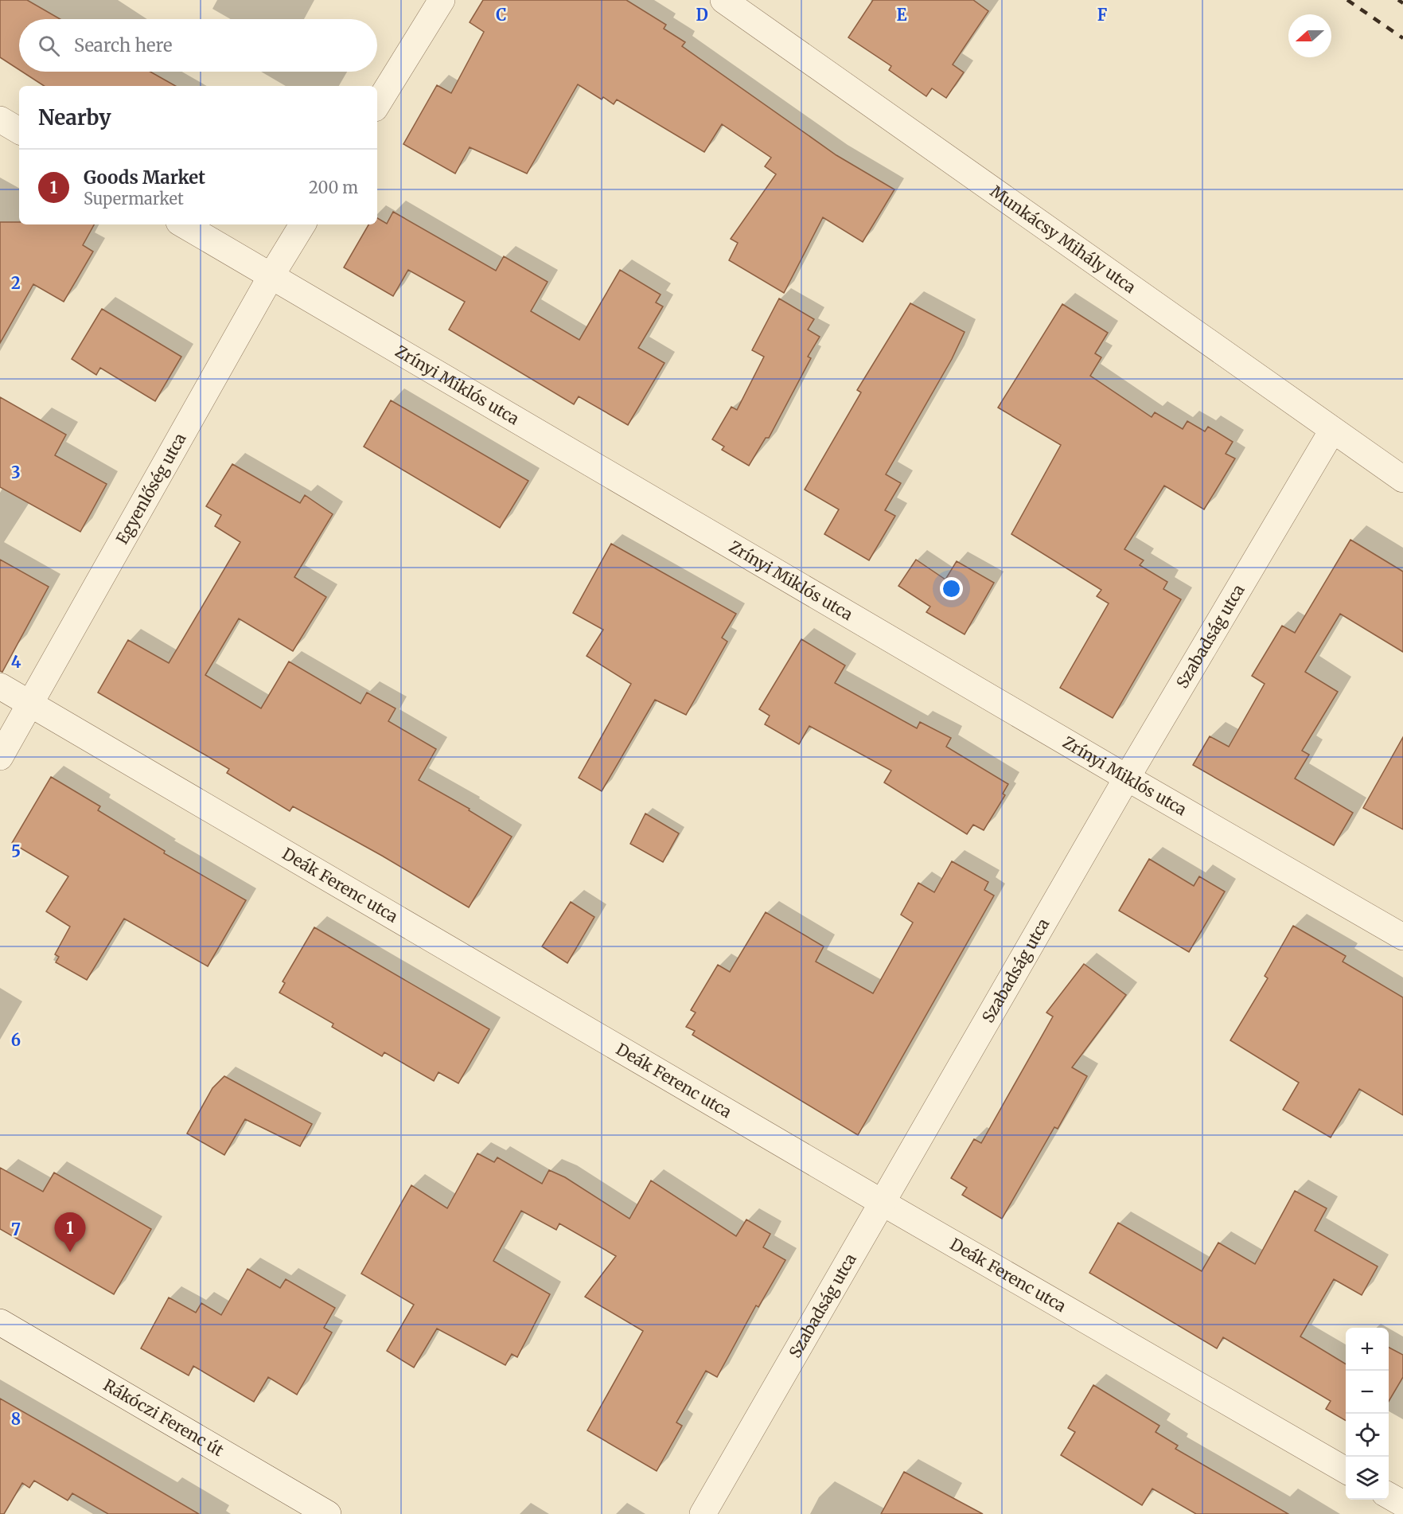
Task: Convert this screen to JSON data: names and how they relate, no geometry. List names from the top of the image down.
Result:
{
  "streets": {
    "street": [
      "Munkácsy Mihály utca",
      "Zrínyi Miklós utca",
      "Egyenlőség utca",
      "Szabadság utca",
      "Deák Ferenc utca",
      "Rákóczi Ferenc út"
    ]
  },
  "crossings": [
    ["Munkácsy Mihály utca", "Szabadság utca"],
    ["Zrínyi Miklós utca", "Egyenlőség utca"],
    ["Zrínyi Miklós utca", "Szabadság utca"],
    ["Egyenlőség utca", "Deák Ferenc utca"],
    ["Szabadság utca", "Deák Ferenc utca"]
  ],
  "north": "left",
  "page": {
    "search": "Search here",
    "heading": "Nearby",
    "list": [
      {
        "mark": "1",
        "name": "Goods Market",
        "note": "Supermarket",
        "value": "200 m"
      }
    ],
    "pins": "1",
    "map_buttons": ["+", "−"]
  },
  "grid": {
    "columns": [
      "C",
      "D",
      "E",
      "F"
    ],
    "rows": [
      "2",
      "3",
      "4",
      "5",
      "6",
      "7",
      "8"
    ]
  }
}
